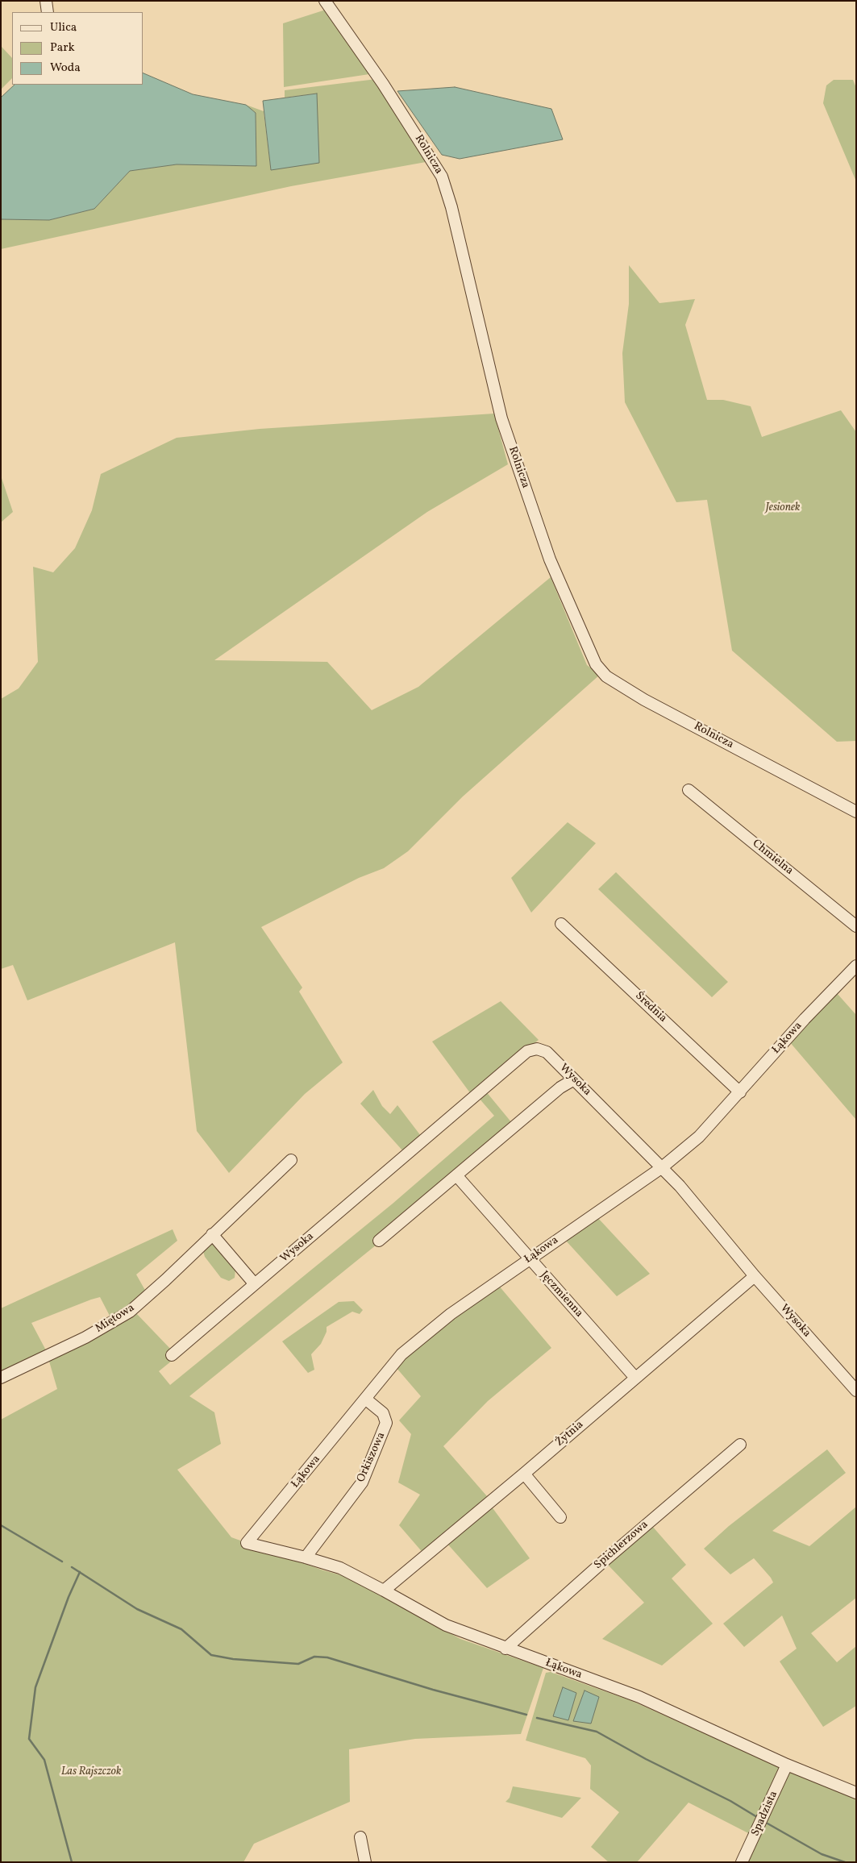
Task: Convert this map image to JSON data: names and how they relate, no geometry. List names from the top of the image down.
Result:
{
  "streets": {
    "street": [
      "Rolnicza",
      "Chmielna",
      "Średnia",
      "Łąkowa",
      "Wysoka",
      "Jęczmienna",
      "Miętowa",
      "Żytnia",
      "Orkiszowa",
      "Spichlerzowa",
      "Spadzista"
    ]
  },
  "crossings": [
    ["Średnia", "Łąkowa"],
    ["Łąkowa", "Wysoka"],
    ["Łąkowa", "Jęczmienna"],
    ["Łąkowa", "Żytnia"],
    ["Łąkowa", "Orkiszowa"],
    ["Łąkowa", "Spichlerzowa"],
    ["Łąkowa", "Spadzista"],
    ["Wysoka", "Żytnia"],
    ["Jęczmienna", "Żytnia"]
  ],
  "parks": ["Jesionek", "Las Rajszczok"],
  "legend": ["Ulica", "Park", "Woda"]
}
